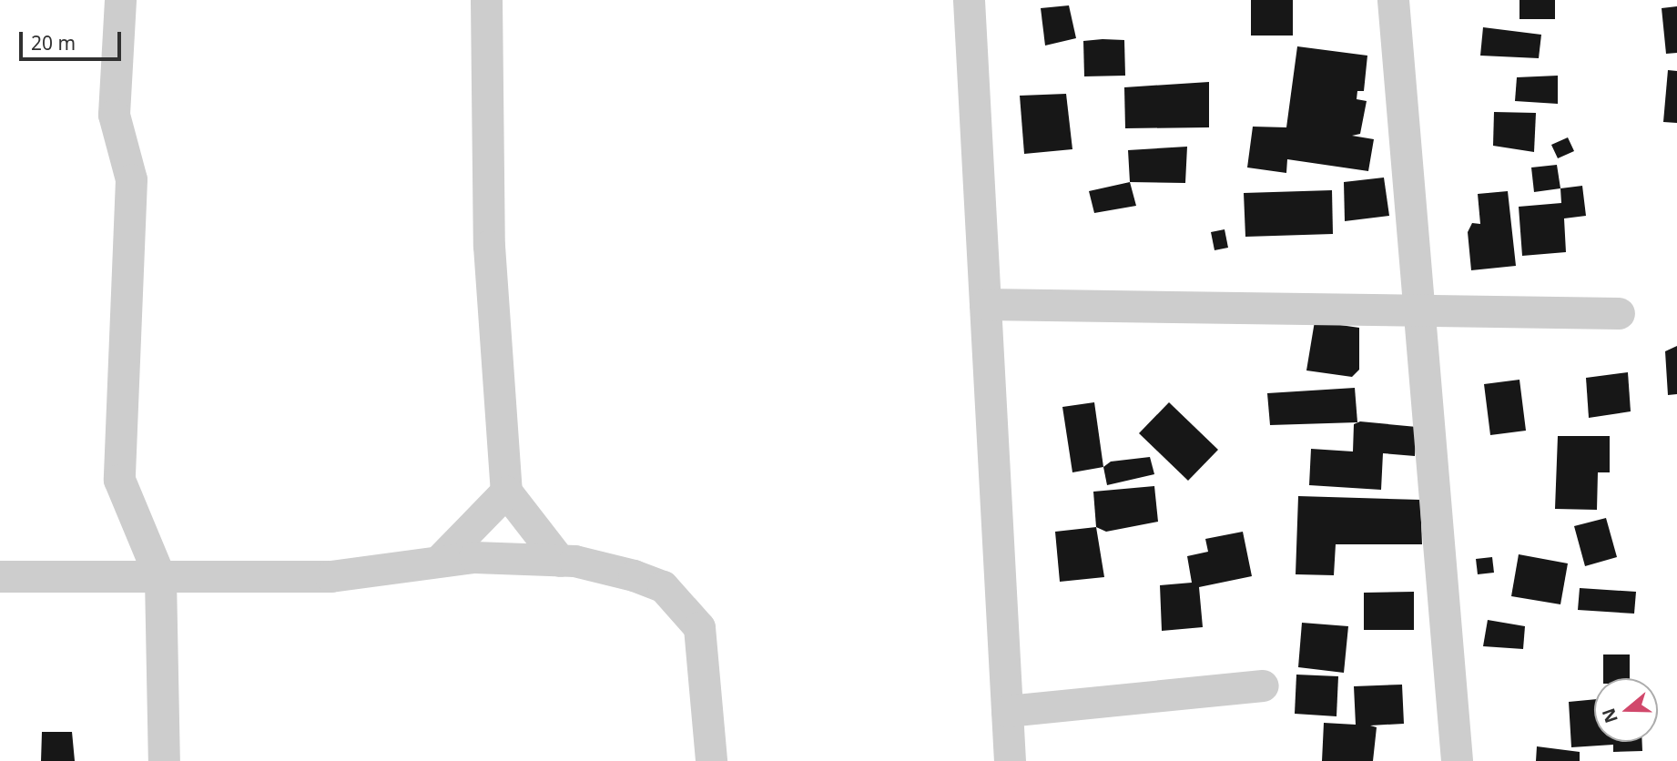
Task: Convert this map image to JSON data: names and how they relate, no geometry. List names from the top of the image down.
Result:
{
  "scale_bar": "20 m",
  "north": "left"
}
